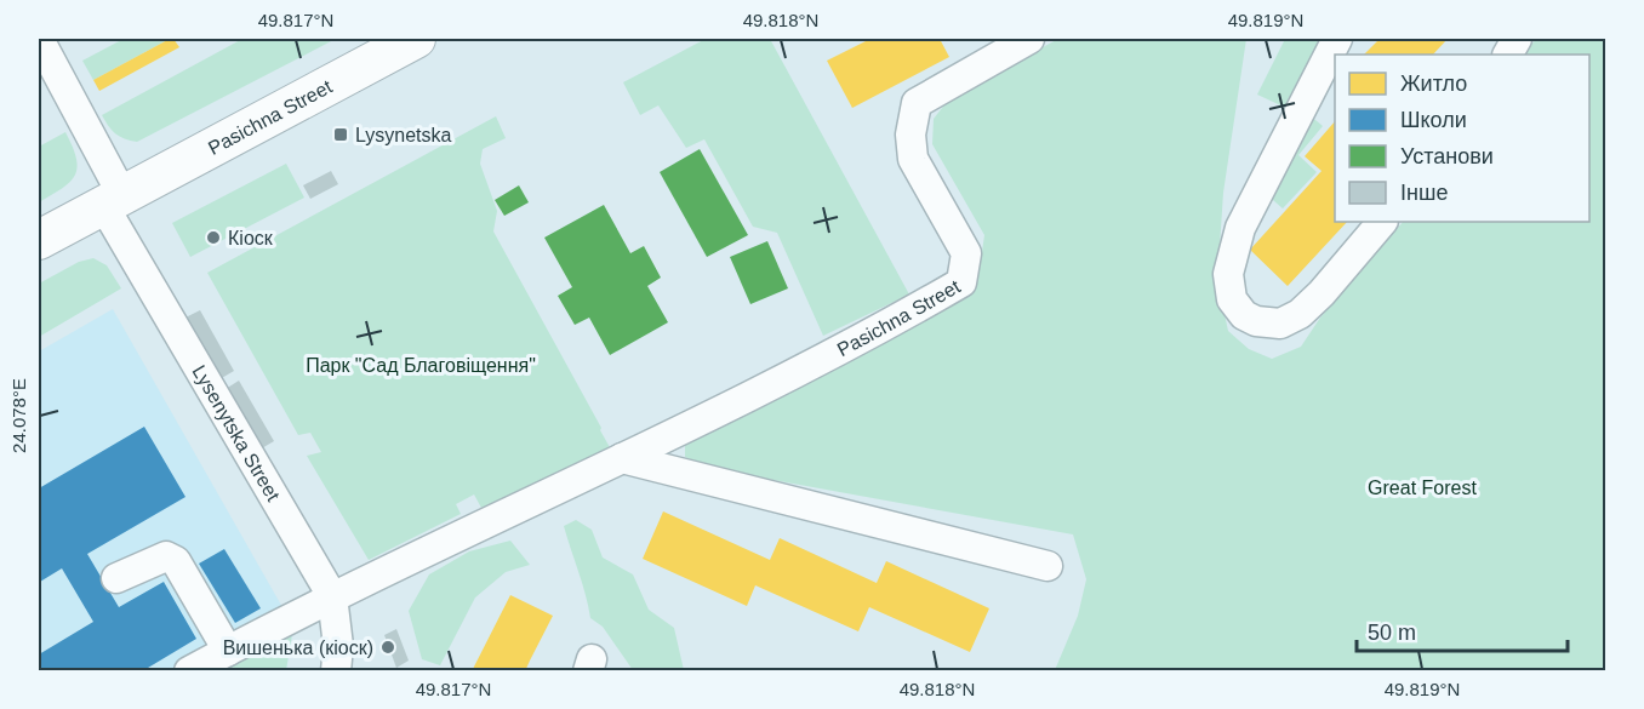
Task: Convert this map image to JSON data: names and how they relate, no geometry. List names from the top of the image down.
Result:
{
  "streets": {
    "main road": ["Pasichna Street"],
    "street": ["Lysenytska Street"]
  },
  "crossings": [
    ["Pasichna Street", "Lysenytska Street"]
  ],
  "parks": ["Парк \"Сад Благовіщення\"", "Great Forest"],
  "places": {
    "transit": ["Lysynetska"],
    "other": ["Кіоск", "Вишенька (кіоск)"]
  },
  "legend": [
    "Житло",
    "Школи",
    "Установи",
    "Інше"
  ],
  "scale_bar": "50 m",
  "coordinates": [
    "49.817°N",
    "49.818°N",
    "49.819°N",
    "24.078°E"
  ]
}
